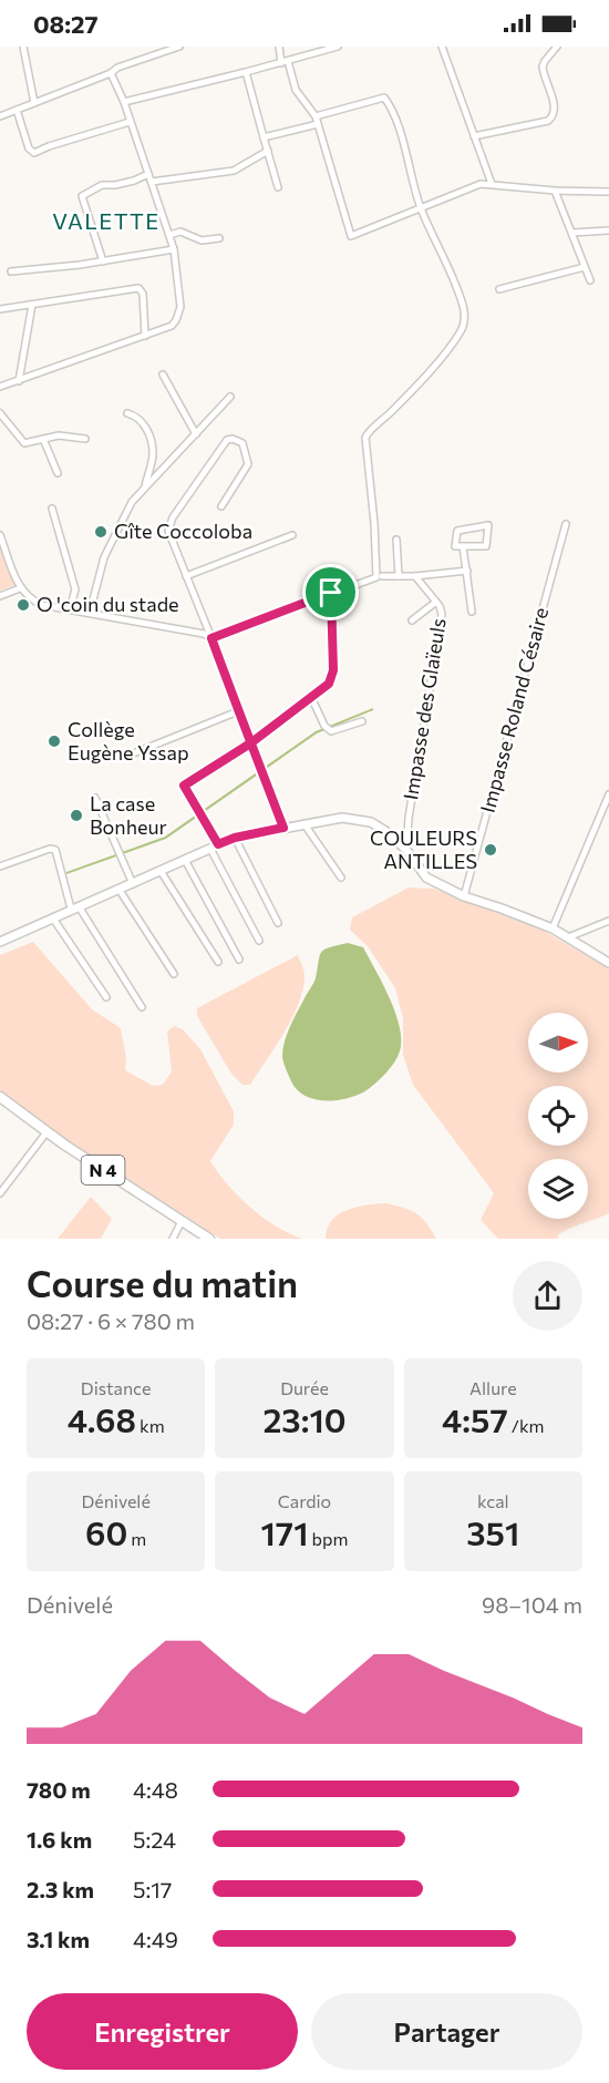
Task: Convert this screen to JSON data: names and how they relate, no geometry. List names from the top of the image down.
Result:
{
  "streets": {
    "main road": ["N 4"],
    "street": ["Impasse des Glaïeuls", "Impasse Roland Césaire"]
  },
  "districts": ["VALETTE"],
  "places": [
    "Gîte Coccoloba",
    "O 'coin du stade",
    "Collège Eugène Yssap",
    "La case Bonheur",
    "COULEURS ANTILLES"
  ],
  "north": "right",
  "page": {
    "status": "08:27",
    "heading": ["Course du matin", "08:27 · 6 × 780 m"],
    "stats": [
      ["Distance", "4.68 km"],
      ["Durée", "23:10"],
      ["Allure", "4:57 /km"],
      ["Dénivelé", "60 m"],
      ["Cardio", "171 bpm"],
      ["kcal", "351"]
    ],
    "chart": ["Dénivelé", "98–104 m"],
    "list": [
      {
        "name": "780 m",
        "note": "4:48"
      },
      {
        "name": "1.6 km",
        "note": "5:24"
      },
      {
        "name": "2.3 km",
        "note": "5:17"
      },
      {
        "name": "3.1 km",
        "note": "4:49"
      }
    ],
    "buttons": ["Enregistrer", "Partager"]
  }
}
